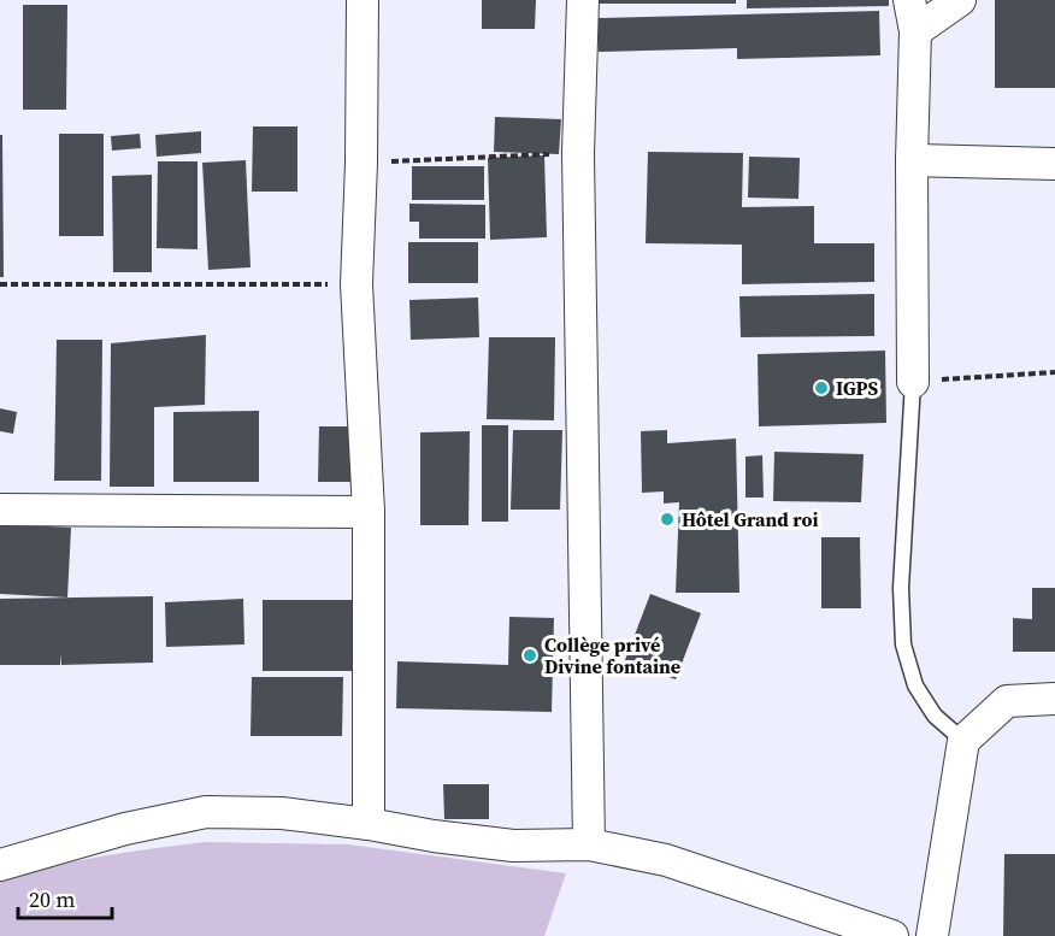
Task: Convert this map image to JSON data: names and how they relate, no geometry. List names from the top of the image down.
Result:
{
  "places": ["IGPS", "Hôtel Grand roi", "Collège privé Divine fontaine"],
  "scale_bar": "20 m"
}
